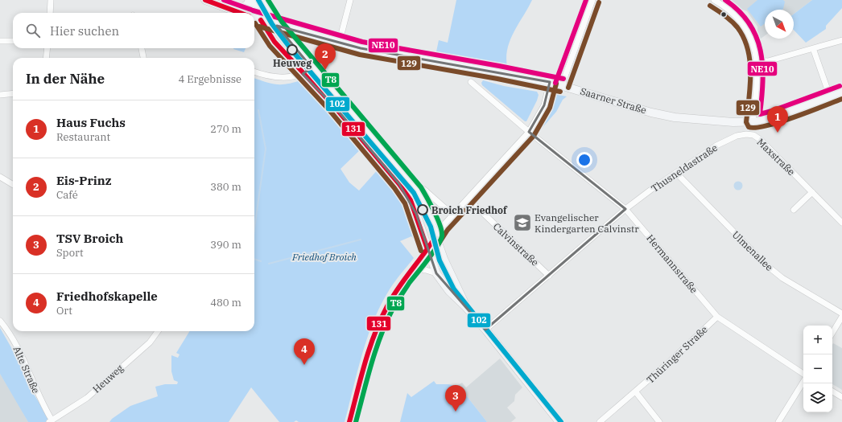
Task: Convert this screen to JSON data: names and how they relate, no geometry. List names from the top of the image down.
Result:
{
  "streets": {
    "main road": ["Saarner Straße"],
    "street": [
      "Maxstraße",
      "Thusneldastraße",
      "Calvinstraße",
      "Ulmenallee",
      "Hermannstraße",
      "Thüringer Straße",
      "Alte Straße",
      "Heuweg"
    ]
  },
  "crossings": [
    ["Saarner Straße", "Maxstraße"],
    ["Maxstraße", "Thusneldastraße"],
    ["Thusneldastraße", "Ulmenallee"],
    ["Thusneldastraße", "Hermannstraße"],
    ["Hermannstraße", "Thüringer Straße"],
    ["Alte Straße", "Heuweg"]
  ],
  "parks": ["Friedhof Broich"],
  "places": {
    "other": ["Heuweg", "Broich Friedhof"],
    "school or university": ["Evangelischer Kindergarten Calvinstr"]
  },
  "lines": [
    "transit line 102",
    "transit line 131",
    "transit line NE10",
    "transit line T8",
    "transit line 129"
  ],
  "north": "bottom right",
  "page": {
    "search": "Hier suchen",
    "pins": [
      "2",
      "1",
      "4",
      "3"
    ],
    "heading": ["In der Nähe", "4 Ergebnisse"],
    "list": [
      {
        "mark": "1",
        "name": "Haus Fuchs",
        "note": "Restaurant",
        "value": "270 m"
      },
      {
        "mark": "2",
        "name": "Eis-Prinz",
        "note": "Café",
        "value": "380 m"
      },
      {
        "mark": "3",
        "name": "TSV Broich",
        "note": "Sport",
        "value": "390 m"
      },
      {
        "mark": "4",
        "name": "Friedhofskapelle",
        "note": "Ort",
        "value": "480 m"
      }
    ],
    "map_buttons": ["+", "−"]
  }
}
